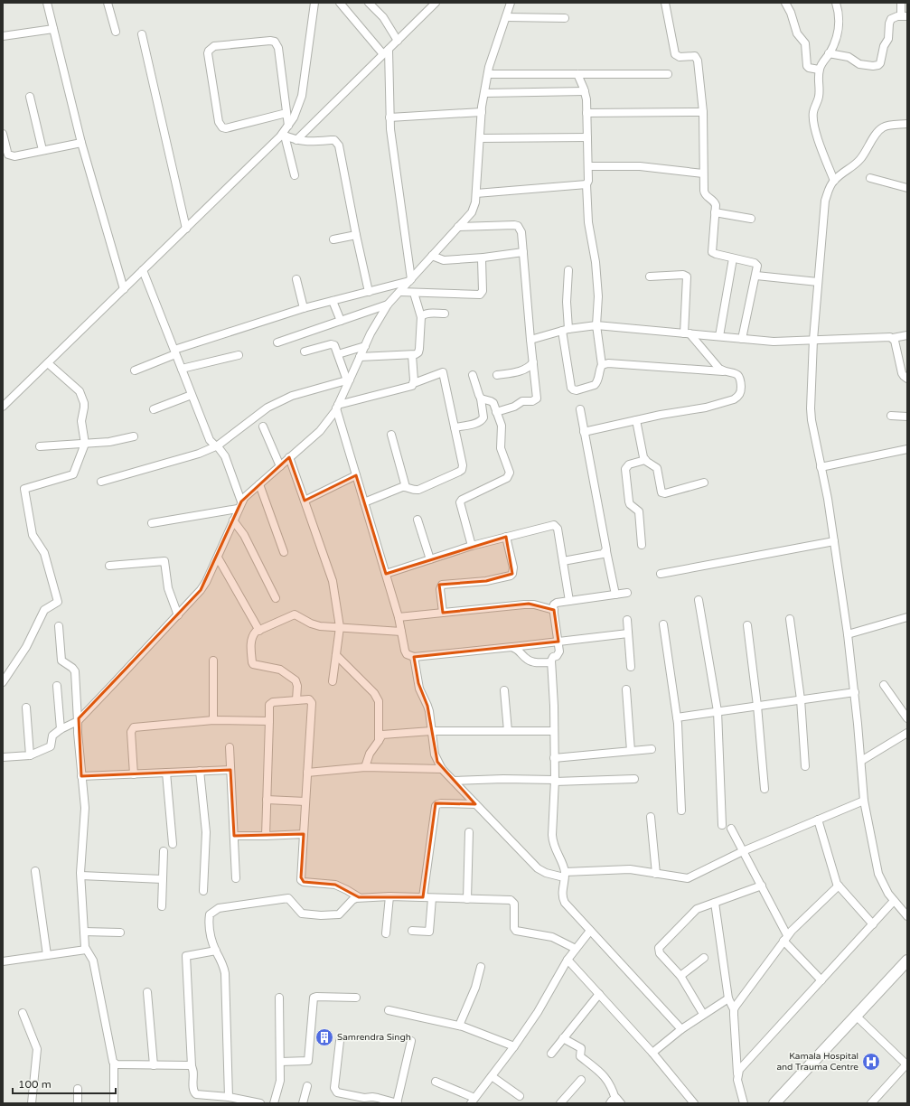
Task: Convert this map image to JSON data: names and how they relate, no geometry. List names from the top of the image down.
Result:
{
  "places": {
    "building": ["Samrendra Singh"],
    "hospital": ["Kamala Hospital and Trauma Centre"]
  },
  "scale_bar": "100 m"
}
